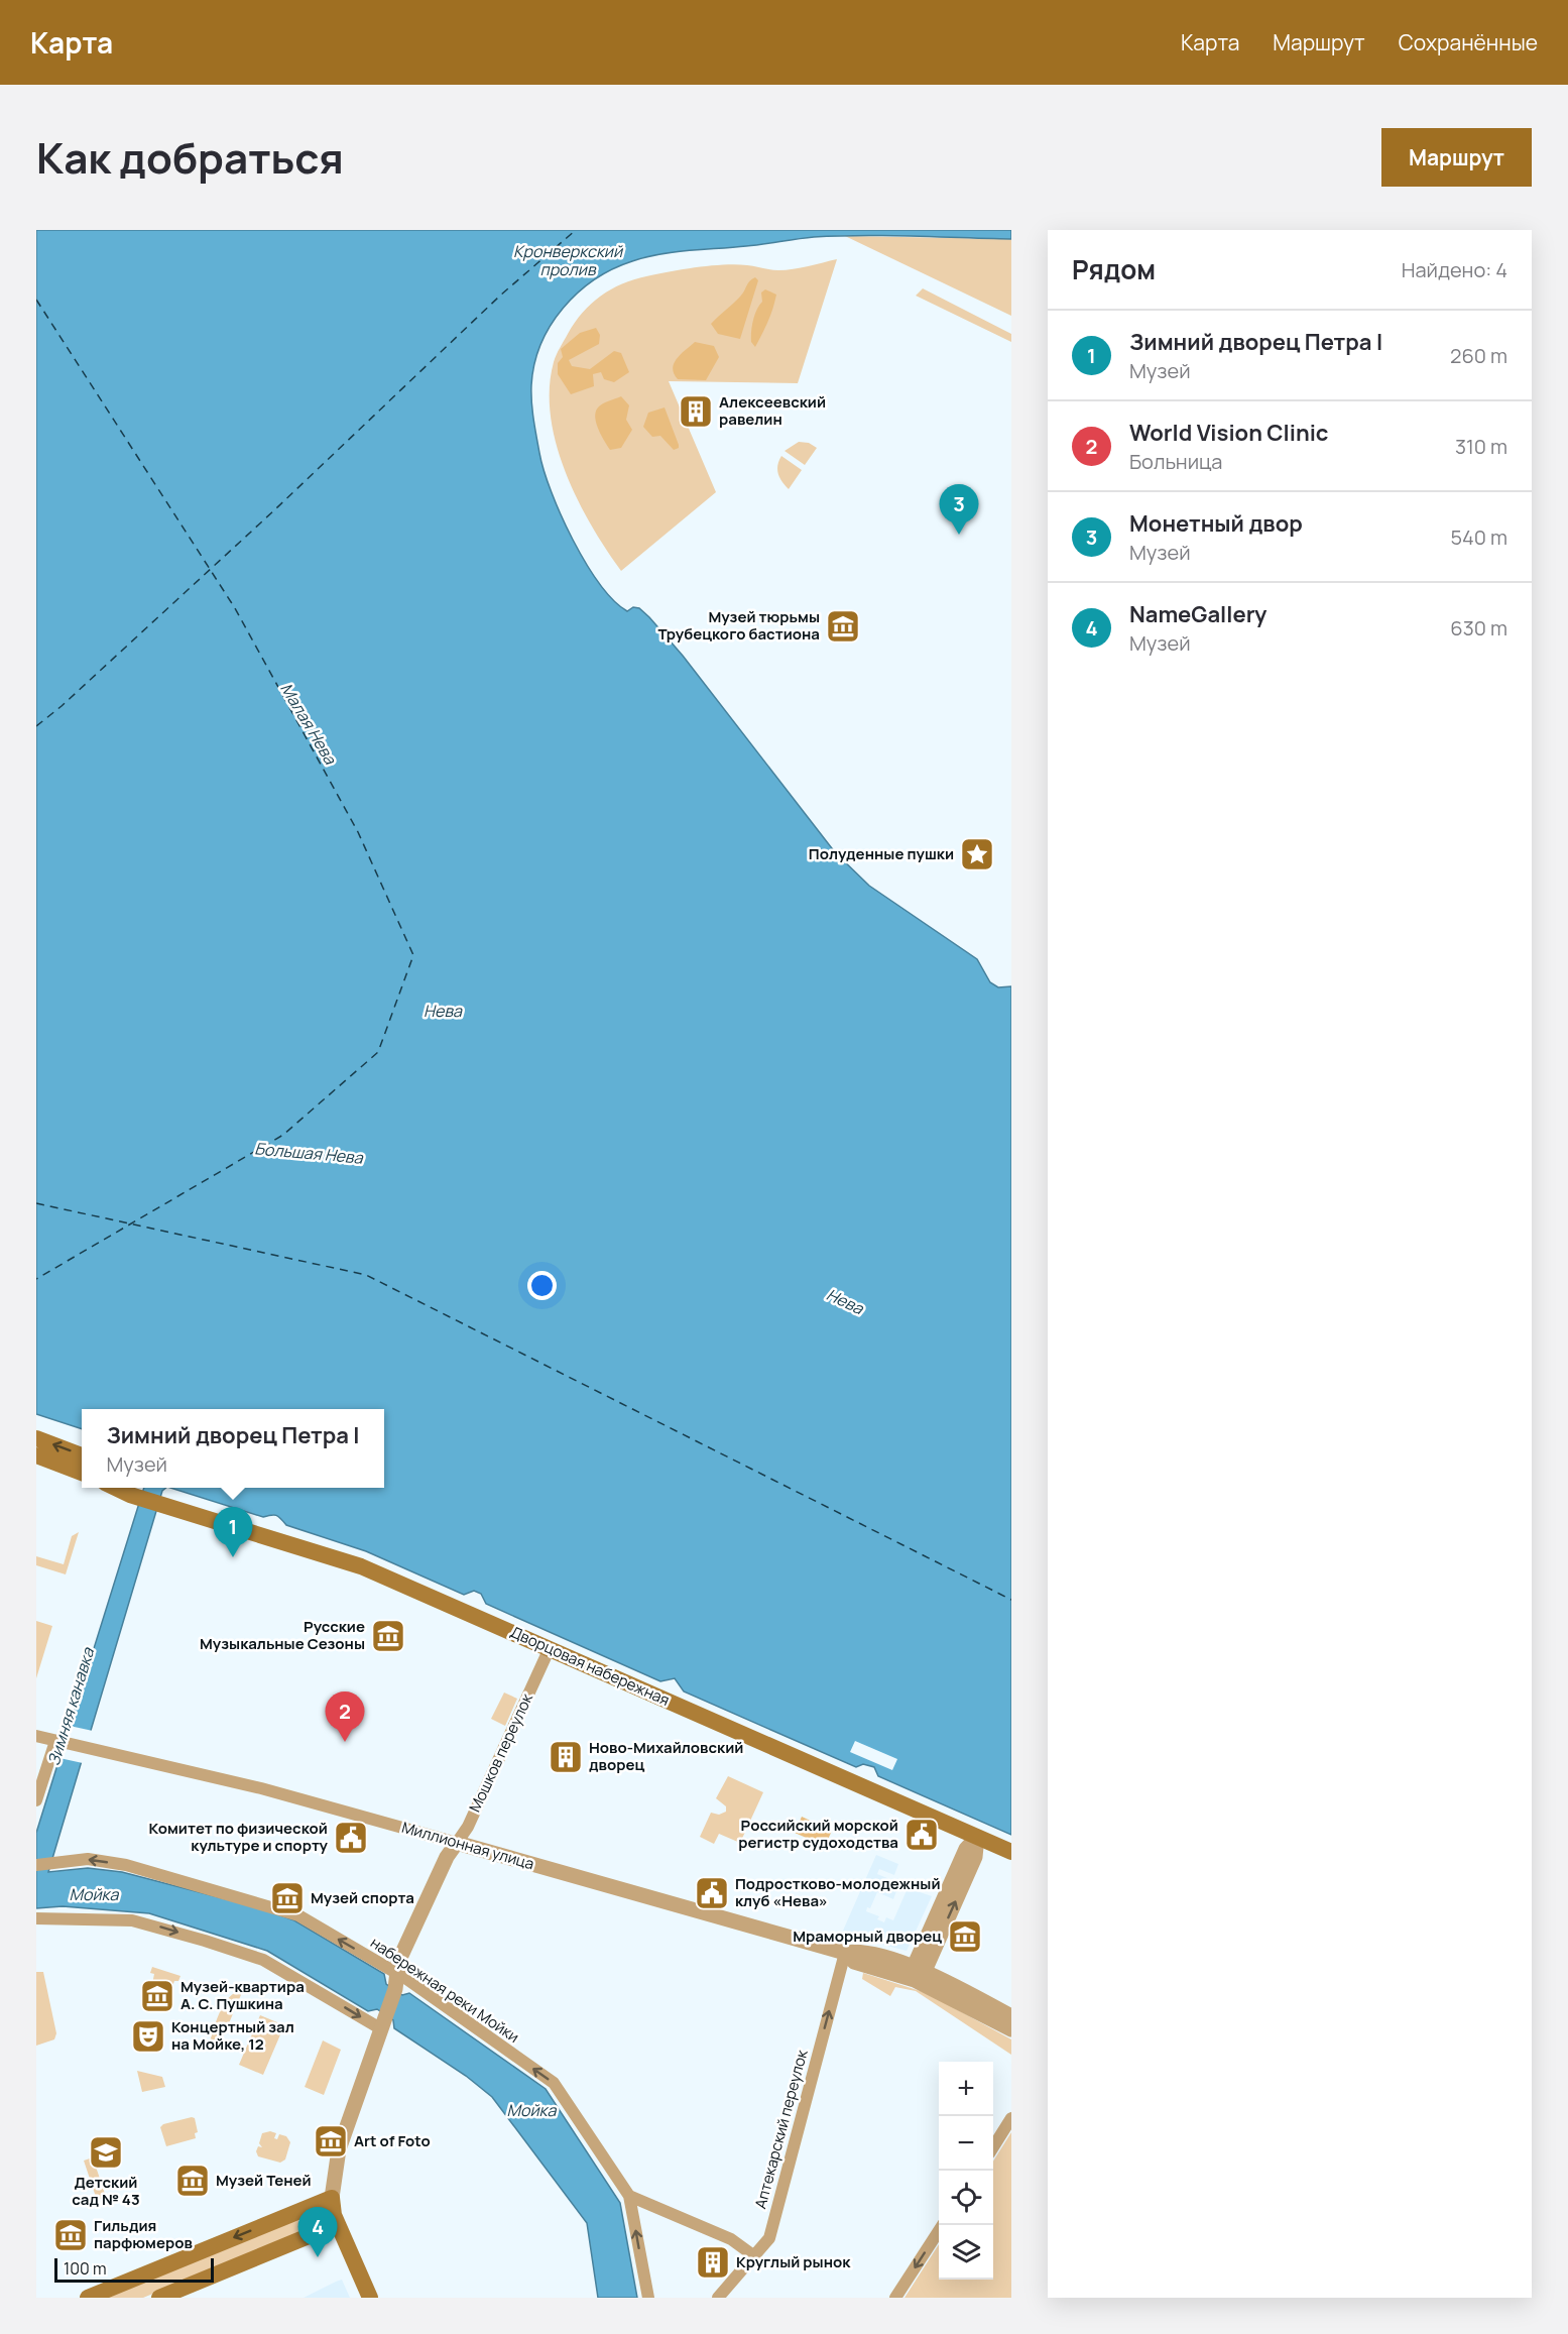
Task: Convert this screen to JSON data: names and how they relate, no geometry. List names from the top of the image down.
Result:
{
  "streets": {
    "main road": ["Дворцовая набережная"],
    "street": [
      "Мошков переулок",
      "Миллионная улица",
      "набережная реки Мойки",
      "Аптекарский переулок"
    ]
  },
  "crossings": [
    ["Дворцовая набережная", "Мошков переулок"],
    ["Мошков переулок", "Миллионная улица"],
    ["Мошков переулок", "набережная реки Мойки"],
    ["Миллионная улица", "Аптекарский переулок"]
  ],
  "one_way": ["Аптекарский переулок"],
  "water": [
    "Кронверкский пролив",
    "Малая Нева",
    "Нева",
    "Большая Нева",
    "Зимняя канавка",
    "Мойка"
  ],
  "places": {
    "building": ["Алексеевский равелин", "Ново-Михайловский дворец", "Круглый рынок"],
    "museum": [
      "Музей тюрьмы Трубецкого бастиона",
      "Русские Музыкальные Сезоны",
      "Музей спорта",
      "Мраморный дворец",
      "Музей-квартира А. С. Пушкина",
      "Art of Foto",
      "Музей Теней",
      "Гильдия парфюмеров"
    ],
    "place": ["Полуденные пушки"],
    "public building": ["Российский морской регистр судоходства", "Комитет по физической культуре и спорту", "Подростково-молодежный клуб «Нева»"],
    "theatre": ["Концертный зал на Мойке, 12"],
    "school or university": ["Детский сад № 43"]
  },
  "scale_bar": "100 m",
  "page": {
    "header": "Карта",
    "nav": ["Карта", "Маршрут", "Сохранённые"],
    "title": "Как добраться",
    "buttons": "Маршрут",
    "heading": ["Рядом", "Найдено: 4"],
    "list": [
      {
        "mark": "1",
        "name": "Зимний дворец Петра I",
        "note": "Музей",
        "value": "260 m"
      },
      {
        "mark": "2",
        "name": "World Vision Clinic",
        "note": "Больница",
        "value": "310 m"
      },
      {
        "mark": "3",
        "name": "Монетный двор",
        "note": "Музей",
        "value": "540 m"
      },
      {
        "mark": "4",
        "name": "NameGallery",
        "note": "Музей",
        "value": "630 m"
      }
    ],
    "pins": [
      "3",
      "1",
      "2",
      "4"
    ],
    "popup": ["Зимний дворец Петра I", "Музей"],
    "map_buttons": ["+", "−"],
    "scale": "100 m"
  }
}
